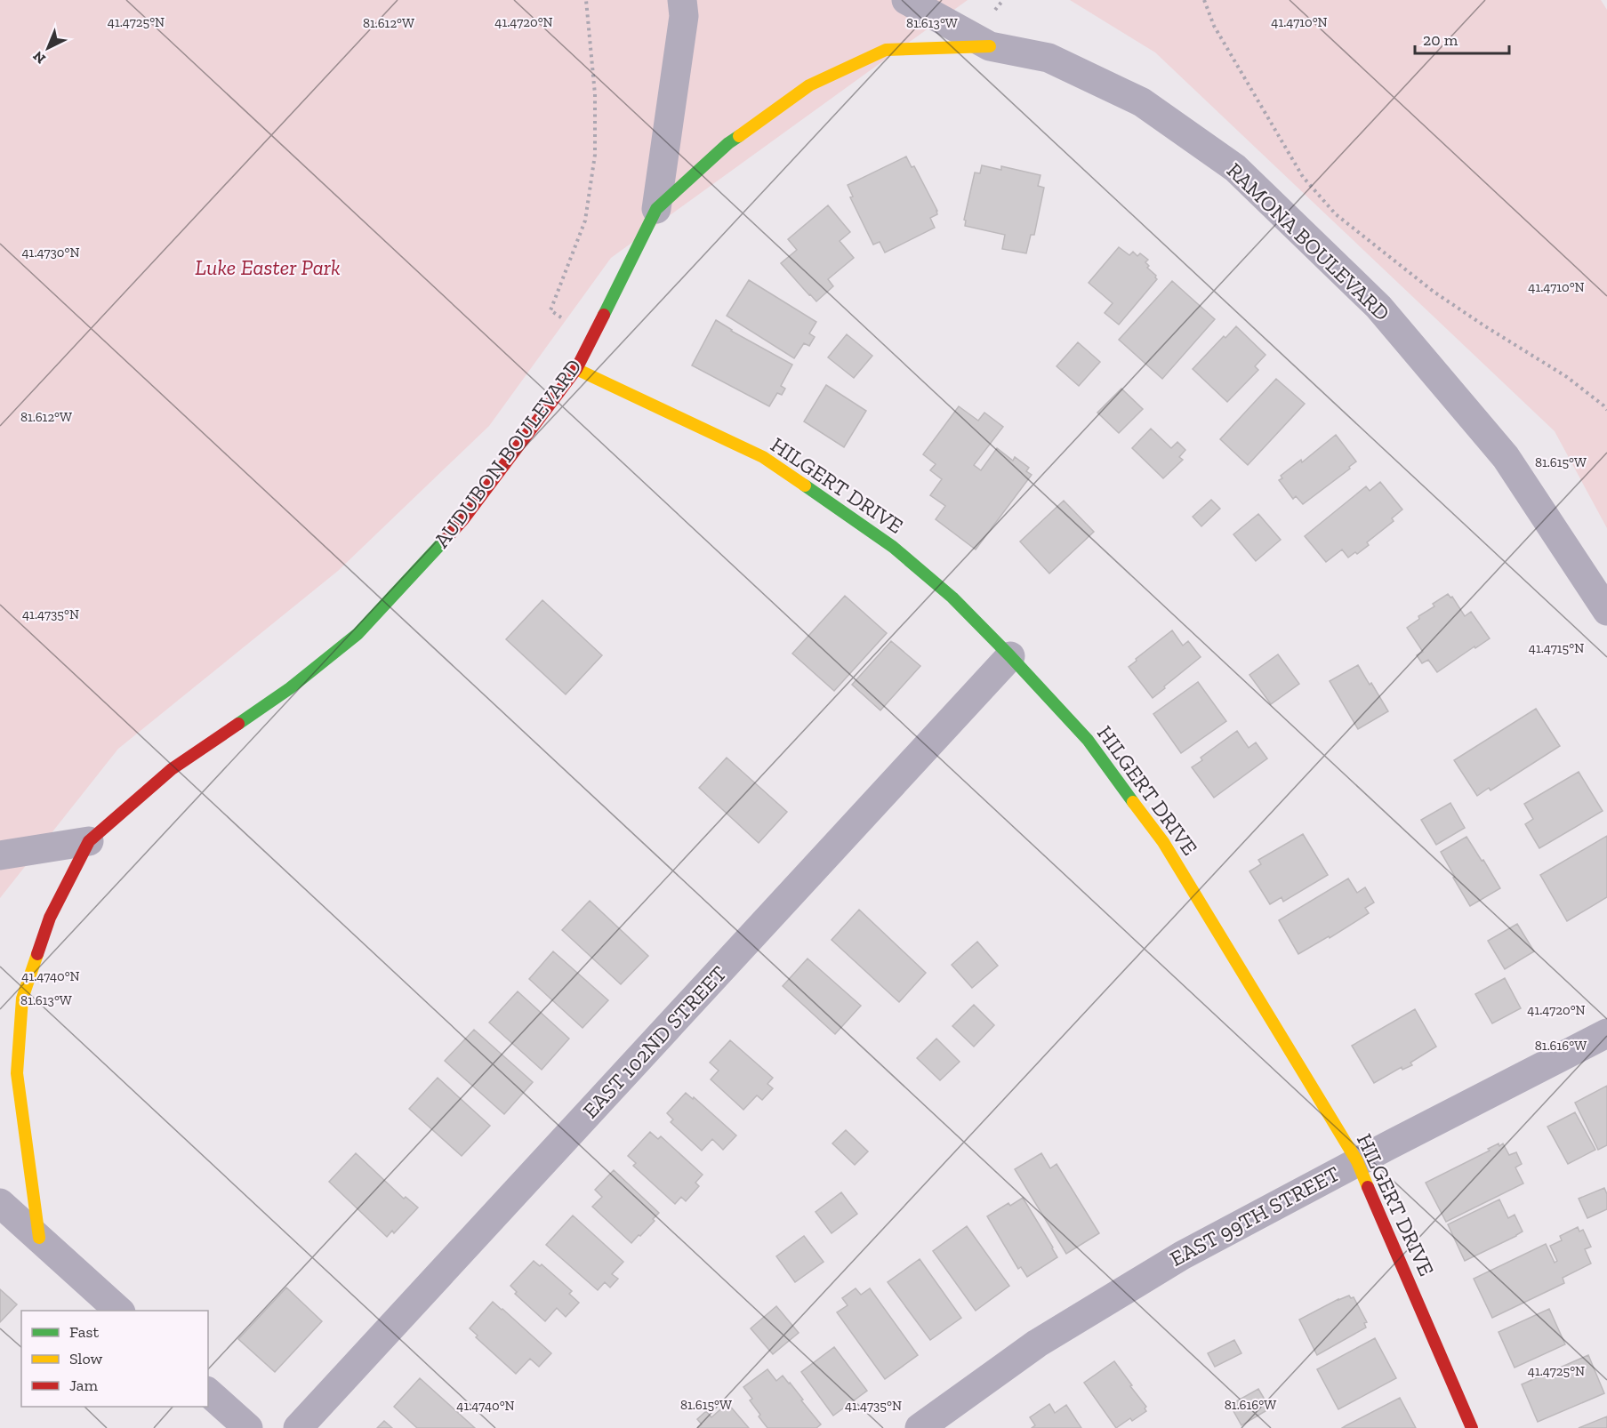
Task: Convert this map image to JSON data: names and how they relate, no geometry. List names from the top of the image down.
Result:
{
  "streets": {
    "street": [
      "RAMONA BOULEVARD",
      "AUDUBON BOULEVARD",
      "HILGERT DRIVE",
      "EAST 102ND STREET",
      "EAST 99TH STREET"
    ]
  },
  "crossings": [
    ["RAMONA BOULEVARD", "AUDUBON BOULEVARD"],
    ["AUDUBON BOULEVARD", "HILGERT DRIVE"],
    ["HILGERT DRIVE", "EAST 102ND STREET"],
    ["HILGERT DRIVE", "EAST 99TH STREET"]
  ],
  "parks": ["Luke Easter Park"],
  "legend": ["Fast", "Slow", "Jam"],
  "scale_bar": "20 m",
  "north": "bottom left",
  "coordinates": [
    "41.4725°N",
    "41.4720°N",
    "41.4710°N",
    "81.612°W",
    "81.613°W",
    "41.4730°N",
    "81.615°W",
    "41.4735°N",
    "41.4715°N",
    "41.4740°N",
    "81.616°W"
  ]
}
